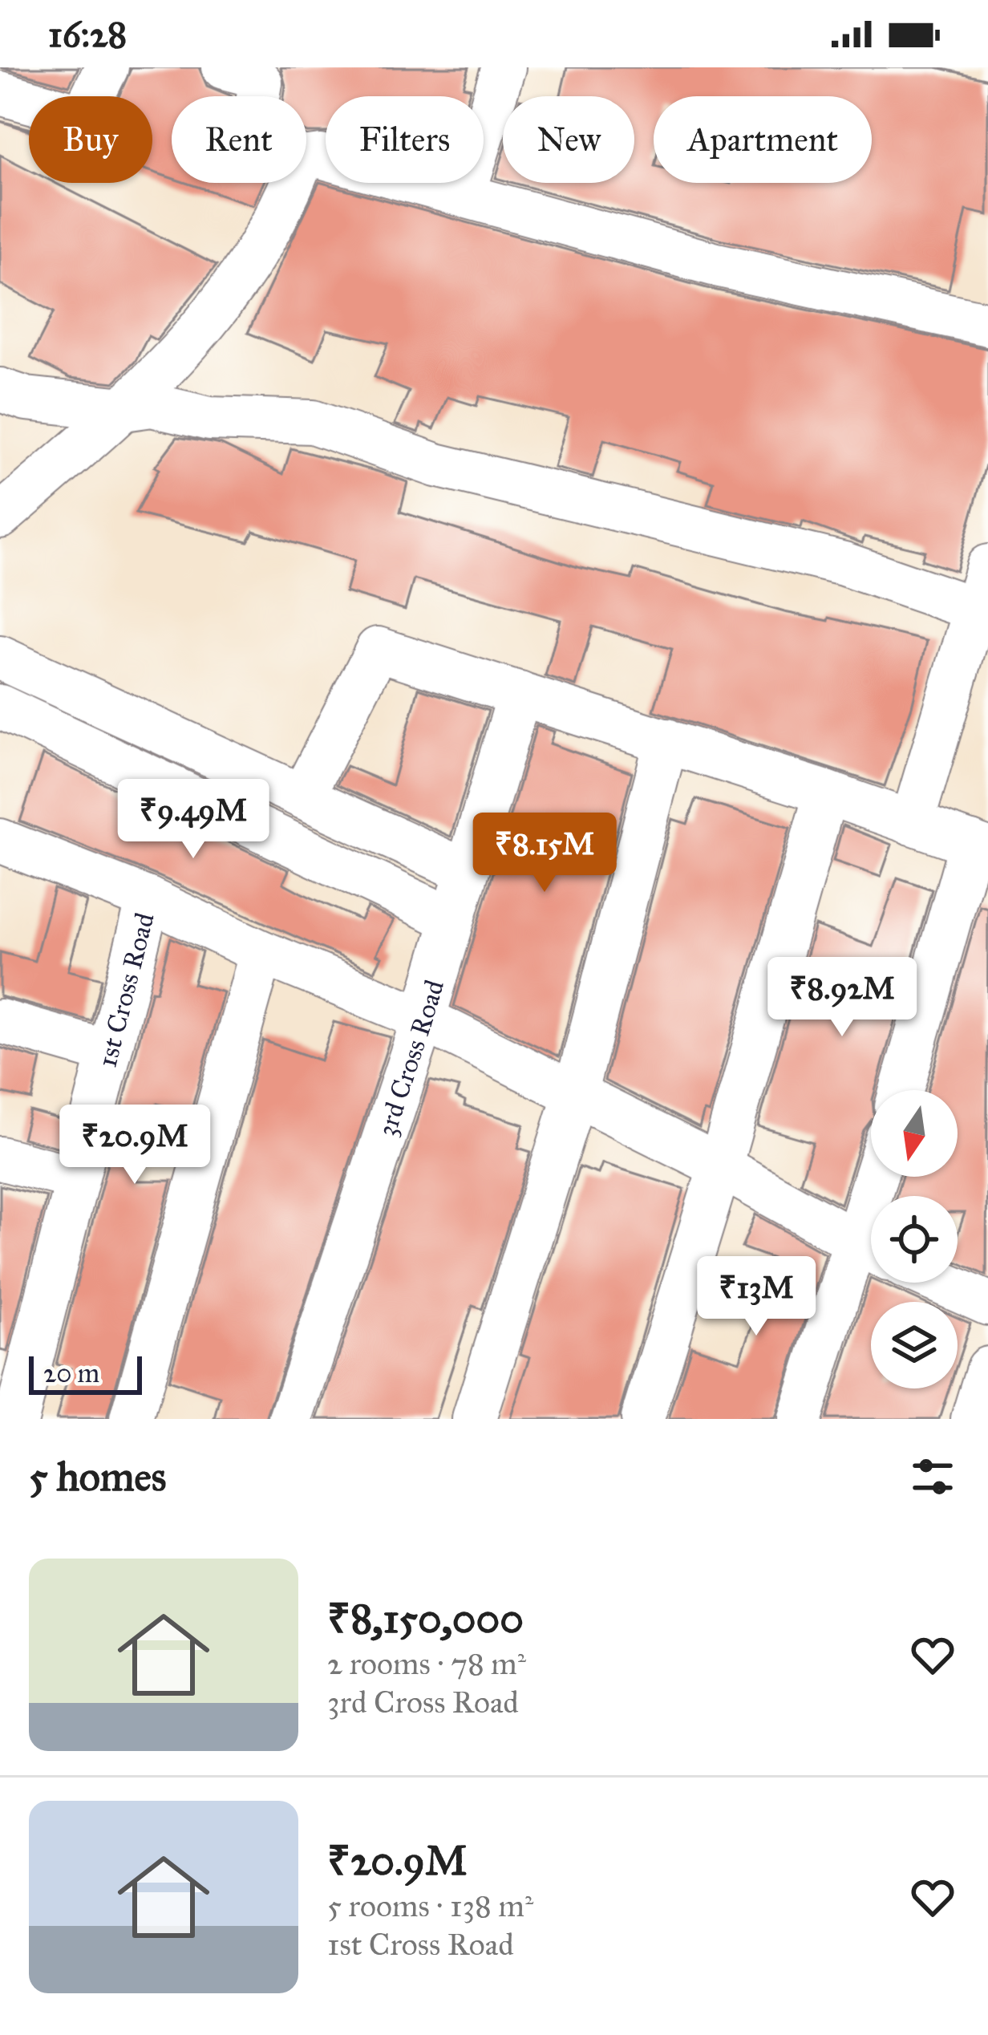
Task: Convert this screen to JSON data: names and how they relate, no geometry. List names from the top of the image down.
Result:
{
  "streets": {
    "street": ["1st Cross Road", "3rd Cross Road"]
  },
  "scale_bar": "20 m",
  "north": "bottom",
  "page": {
    "status": "16:28",
    "chip": [
      "Buy",
      "Rent",
      "Filters",
      "New",
      "Apartment"
    ],
    "price": [
      "₹9.49M",
      "₹8.15M",
      "₹8.92M",
      "₹20.9M",
      "₹13M"
    ],
    "scale": "20 m",
    "heading": "5 homes",
    "list": [
      {
        "name": "₹8,150,000",
        "note": "2 rooms · 78 m² · 3rd Cross Road"
      },
      {
        "name": "₹20.9M",
        "note": "5 rooms · 138 m² · 1st Cross Road"
      }
    ]
  }
}
